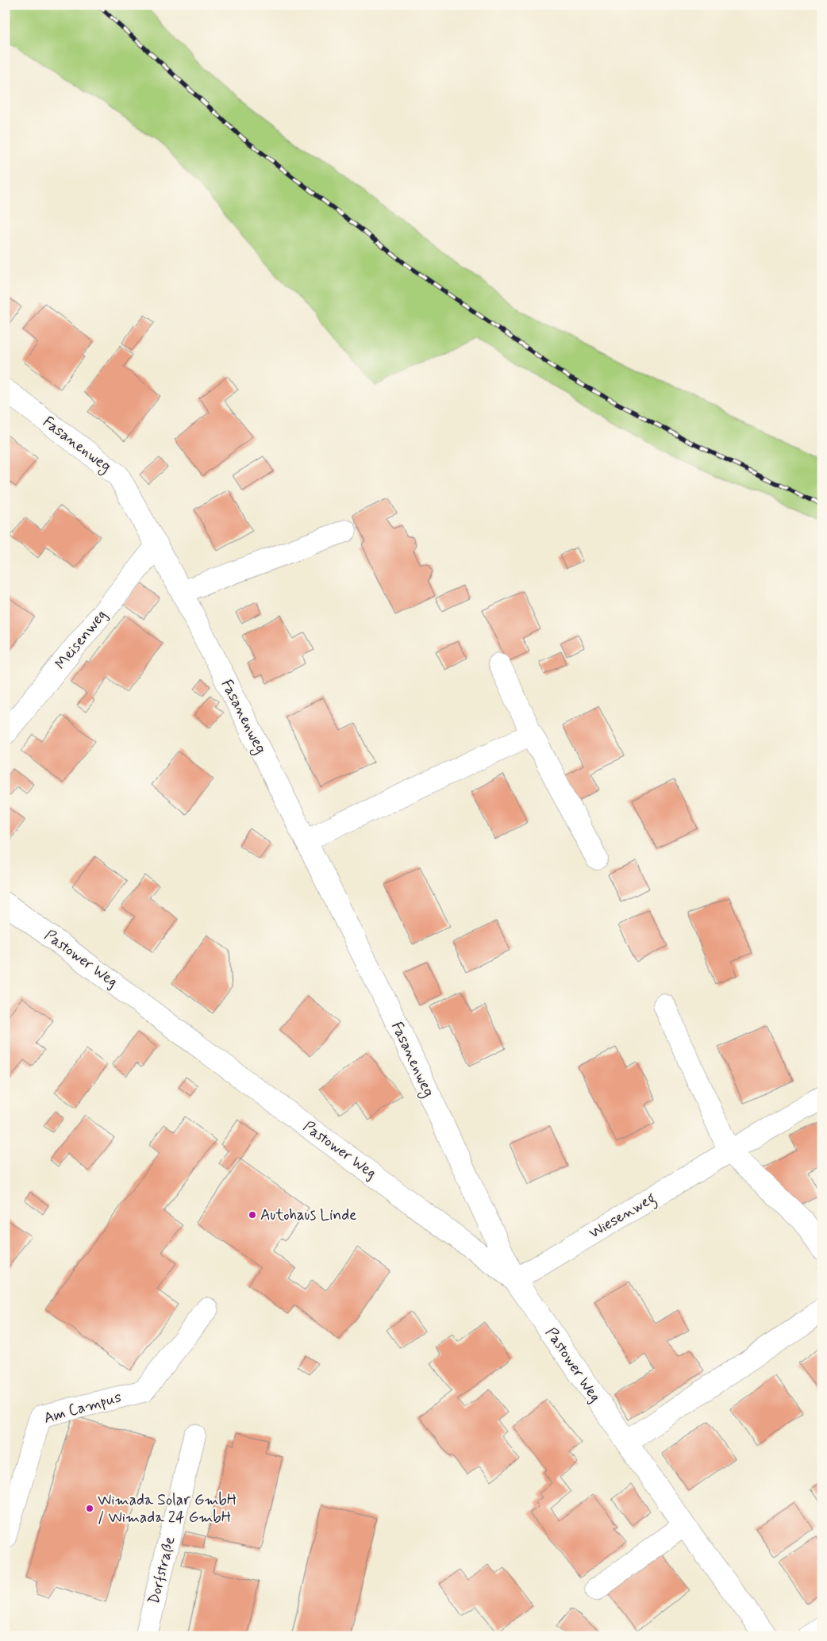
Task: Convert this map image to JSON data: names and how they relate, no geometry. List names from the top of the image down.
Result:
{
  "streets": {
    "street": [
      "Fasanenweg",
      "Meisenweg",
      "Pastower Weg",
      "Wiesenweg",
      "Am Campus",
      "Dorfstraße"
    ]
  },
  "crossings": [
    ["Fasanenweg", "Meisenweg"],
    ["Fasanenweg", "Pastower Weg"],
    ["Fasanenweg", "Wiesenweg"],
    ["Pastower Weg", "Wiesenweg"]
  ],
  "places": ["Autohaus Linde", "Wimada Solar GmbH / Wimada 24 GmbH"]
}
